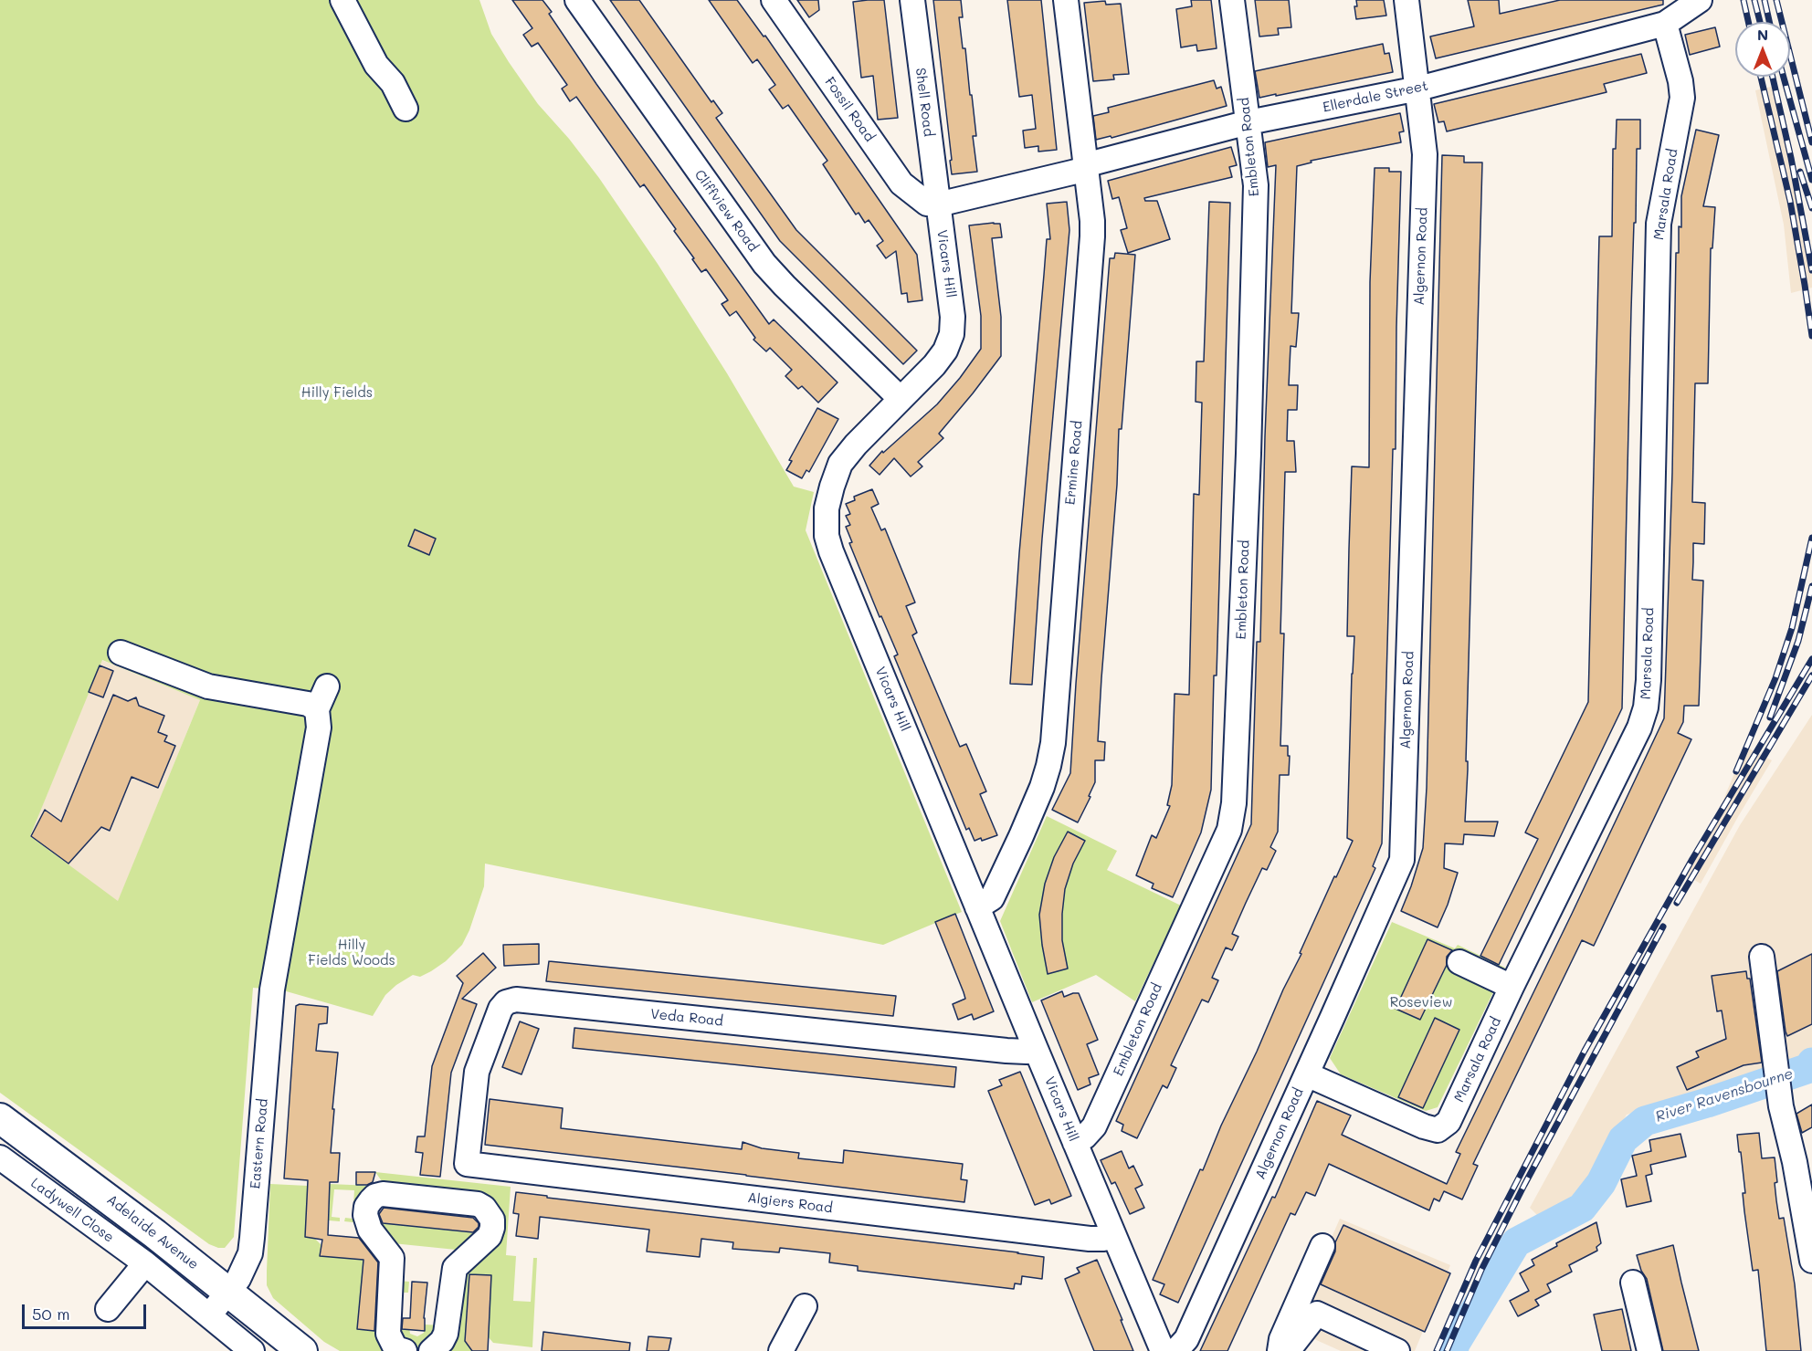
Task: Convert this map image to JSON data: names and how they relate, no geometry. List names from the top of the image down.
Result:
{
  "streets": {
    "main road": ["Adelaide Avenue"],
    "street": [
      "Ellerdale Street",
      "Shell Road",
      "Fossil Road",
      "Embleton Road",
      "Marsala Road",
      "Cliffview Road",
      "Algernon Road",
      "Vicars Hill",
      "Ermine Road",
      "Veda Road",
      "Eastern Road",
      "Algiers Road",
      "Ladywell Close"
    ]
  },
  "crossings": [
    ["Ellerdale Street", "Embleton Road"],
    ["Ellerdale Street", "Marsala Road"],
    ["Ellerdale Street", "Algernon Road"],
    ["Ellerdale Street", "Ermine Road"],
    ["Shell Road", "Fossil Road"],
    ["Shell Road", "Vicars Hill"],
    ["Fossil Road", "Vicars Hill"],
    ["Embleton Road", "Vicars Hill"],
    ["Marsala Road", "Algernon Road"],
    ["Cliffview Road", "Vicars Hill"],
    ["Vicars Hill", "Ermine Road"],
    ["Vicars Hill", "Veda Road"],
    ["Vicars Hill", "Algiers Road"],
    ["Veda Road", "Algiers Road"],
    ["Eastern Road", "Adelaide Avenue"]
  ],
  "water": ["River Ravensbourne"],
  "parks": ["Hilly Fields", "Hilly Fields Woods", "Roseview"],
  "scale_bar": "50 m",
  "north": "top"
}
